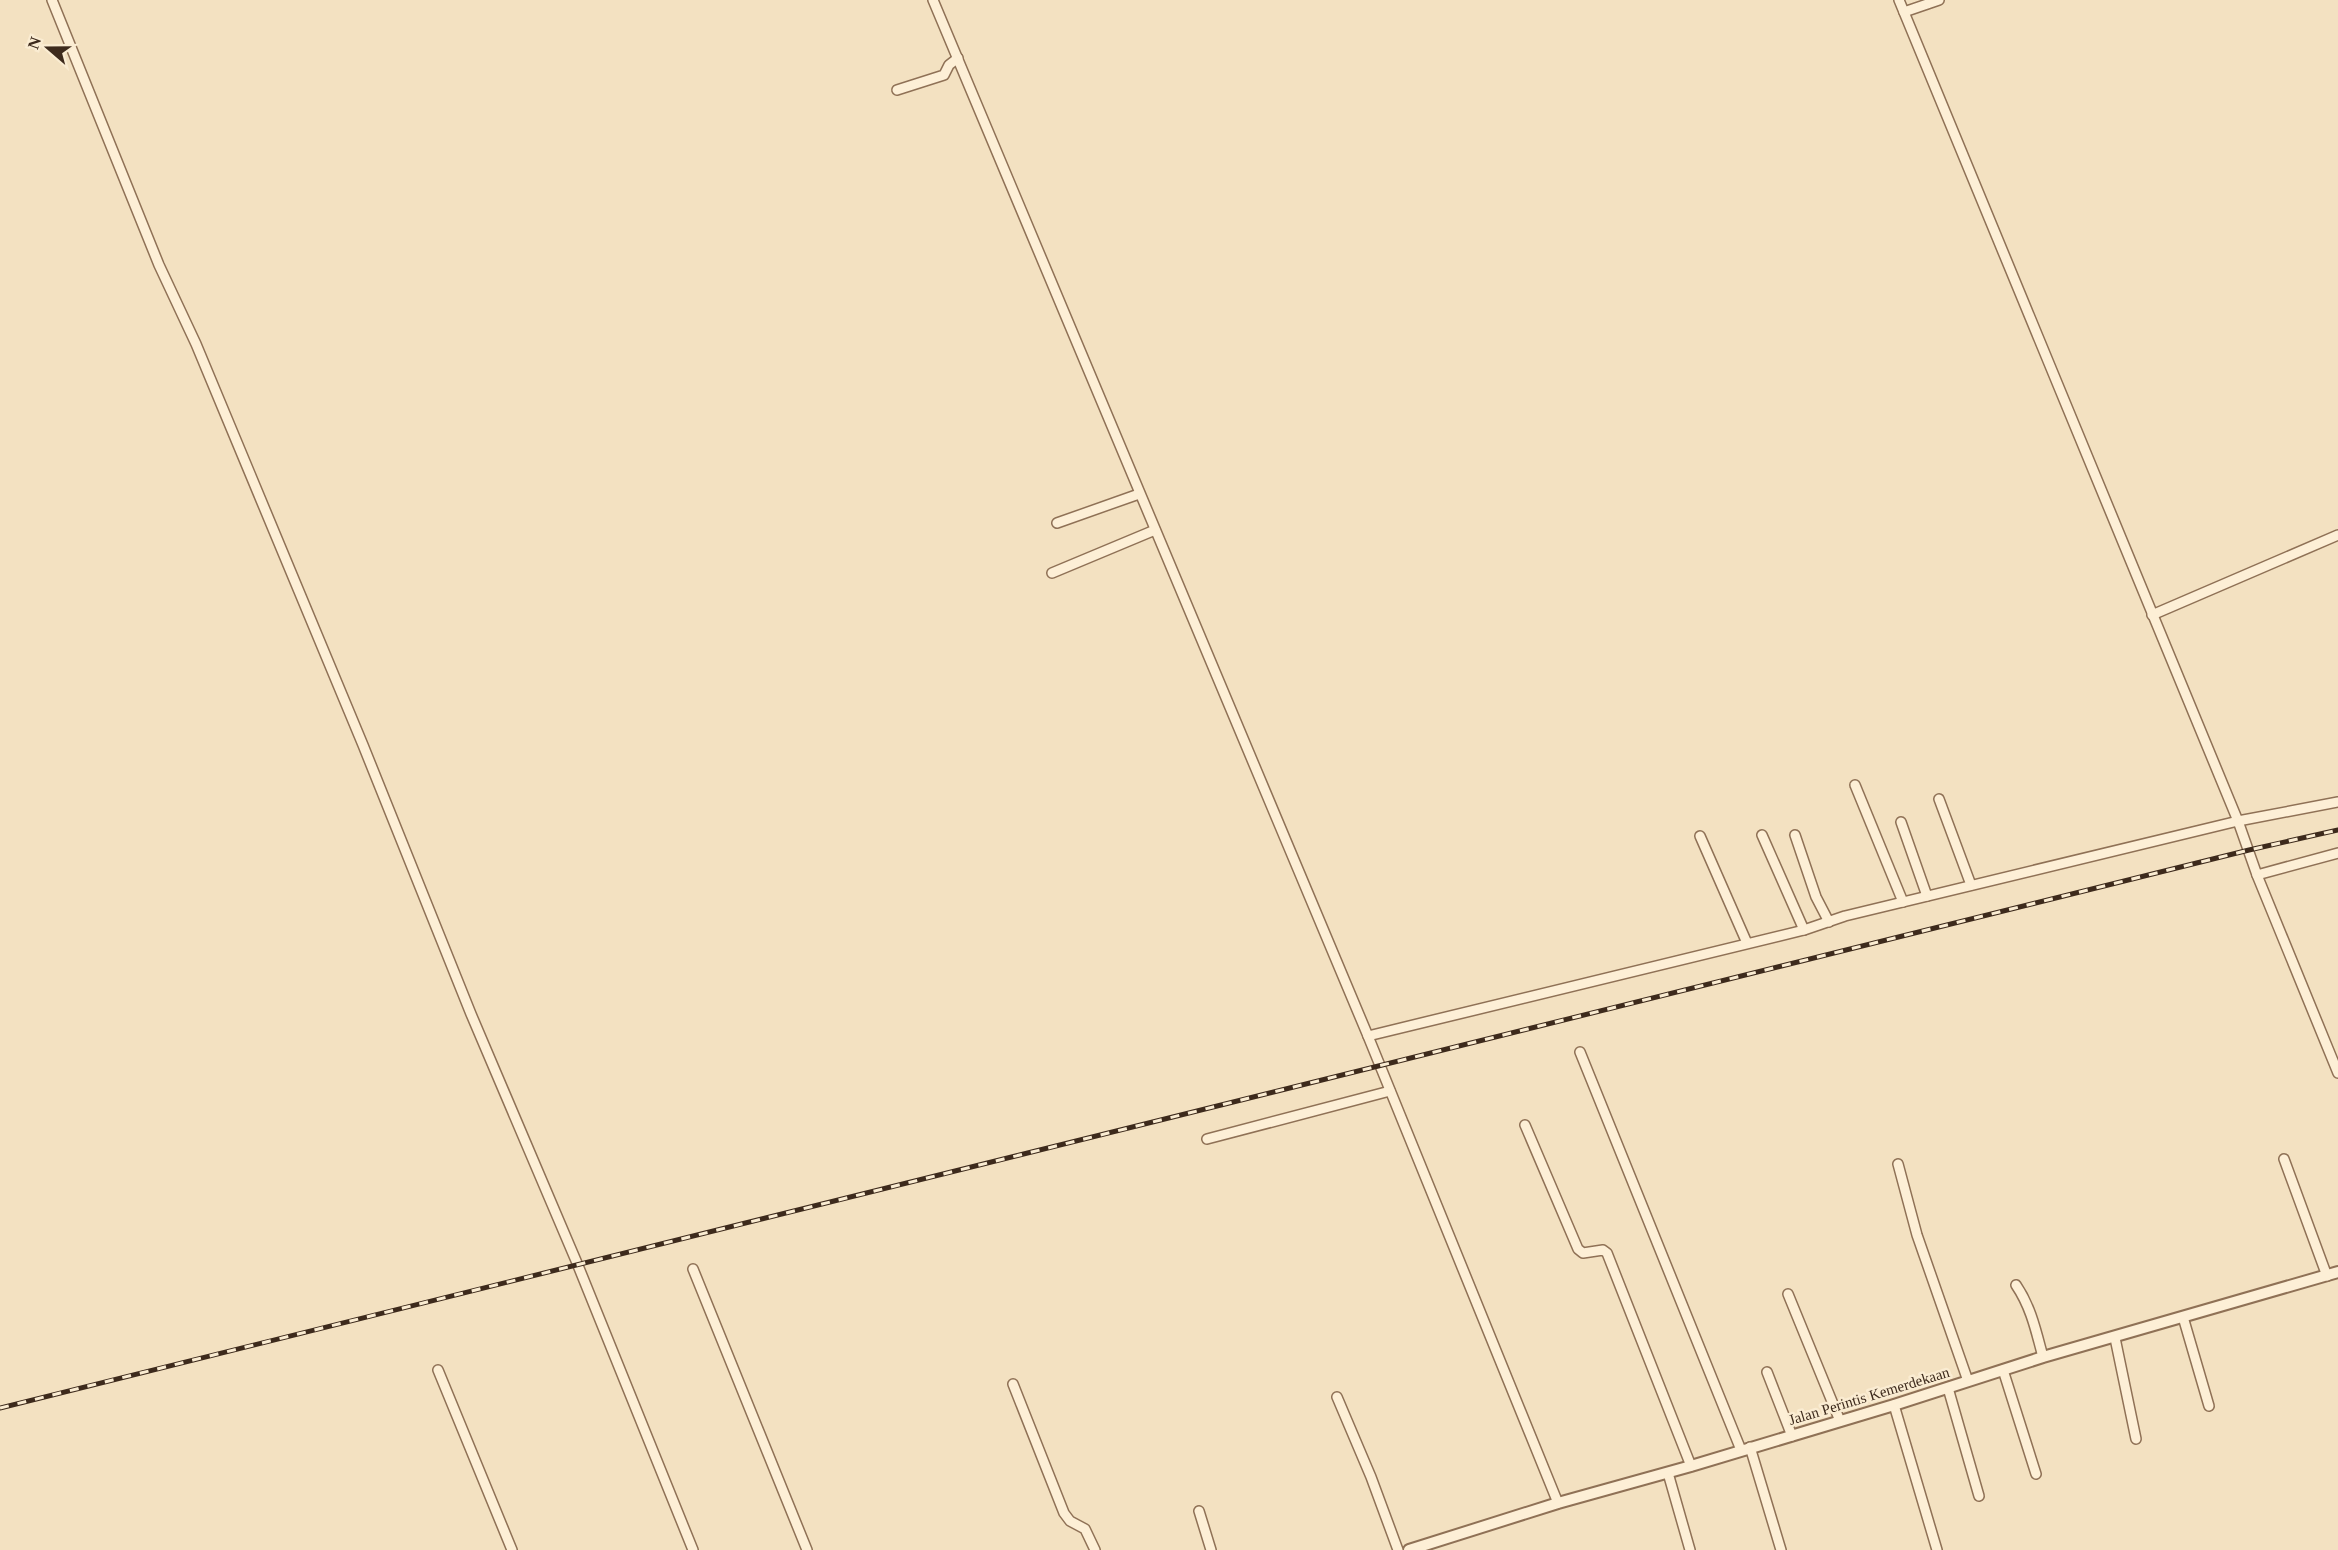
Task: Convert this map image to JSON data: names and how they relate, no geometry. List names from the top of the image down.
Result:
{
  "streets": {
    "street": ["Jalan Perintis Kemerdekaan"]
  },
  "north": "left"
}
